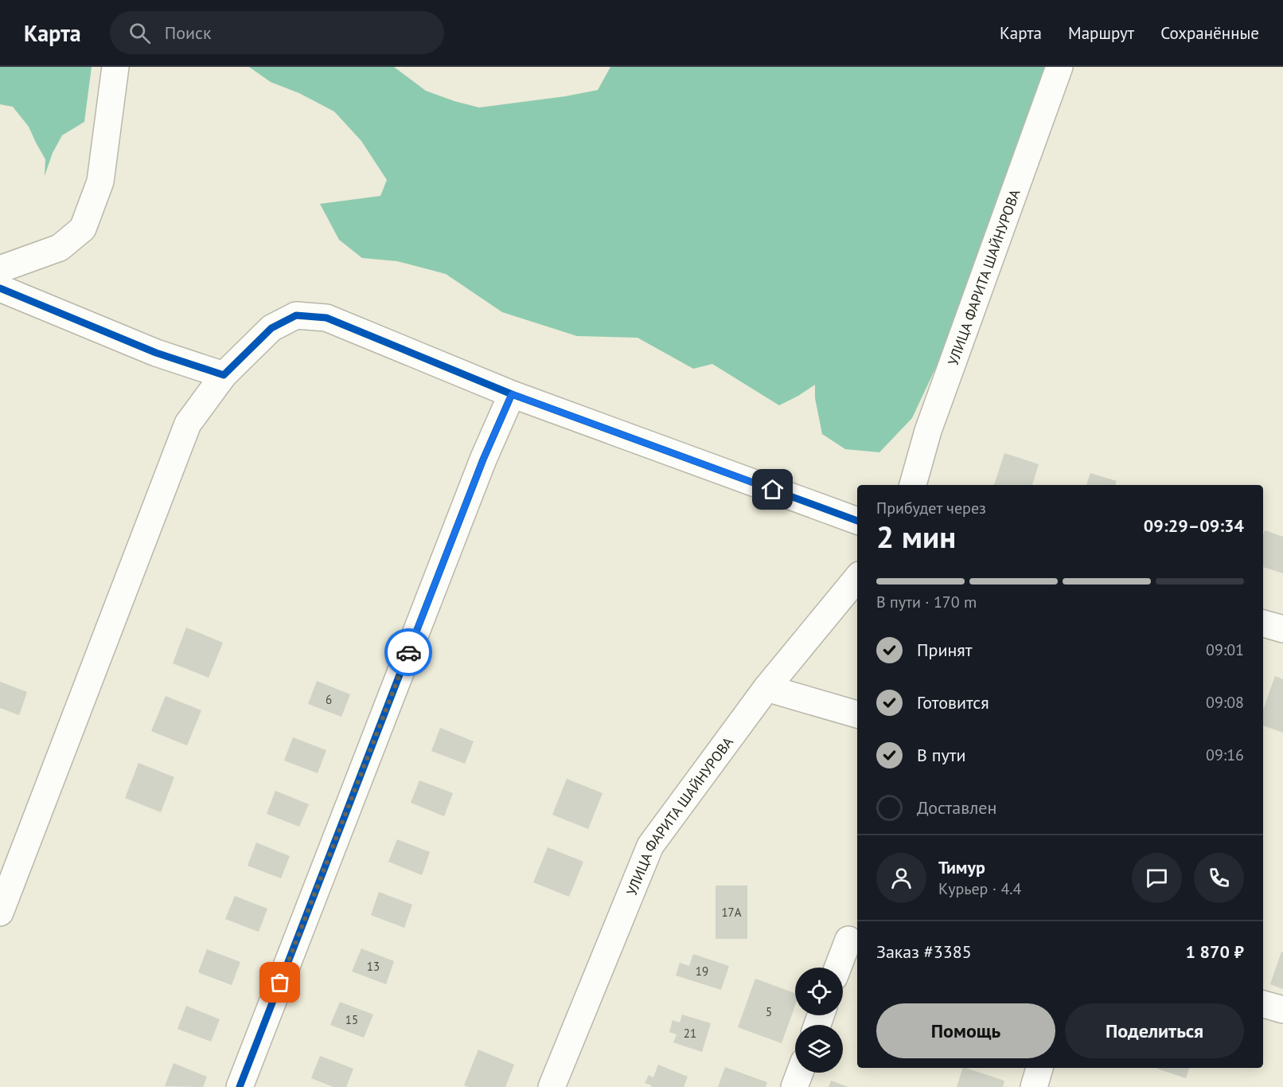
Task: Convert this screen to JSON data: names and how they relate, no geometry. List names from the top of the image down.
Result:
{
  "streets": {
    "street": ["УЛИЦА ФАРИТА ШАЙНУРОВА"]
  },
  "house_numbers": [
    "6",
    "17А",
    "13",
    "19",
    "5",
    "15",
    "21"
  ],
  "page": {
    "header": "Карта",
    "search": "Поиск",
    "nav": ["Карта", "Маршрут", "Сохранённые"],
    "heading": ["2 мин", "Прибудет через", "09:29–09:34"],
    "panel": [
      "Тимур",
      "Курьер · 4.4",
      "Заказ #3385",
      "1 870 ₽"
    ],
    "bar": "В пути · 170 m",
    "list": [
      ["Принят", "09:01"],
      ["Готовится", "09:08"],
      ["В пути", "09:16"],
      "Доставлен"
    ],
    "buttons": ["Помощь", "Поделиться"]
  }
}
